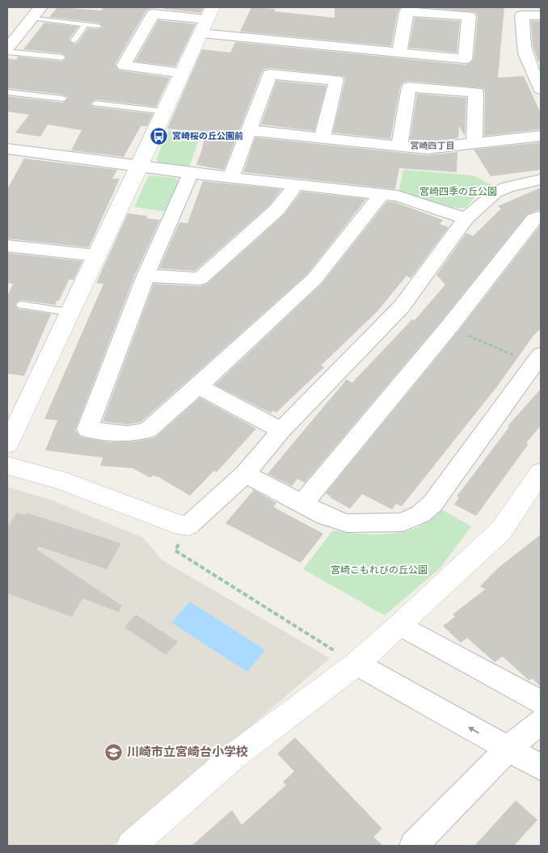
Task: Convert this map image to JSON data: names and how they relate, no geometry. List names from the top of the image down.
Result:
{
  "districts": ["宮崎四丁目"],
  "parks": ["宮崎四季の丘公園", "宮崎こもれびの丘公園"],
  "places": {
    "bus stop": ["宮崎桜の丘公園前"],
    "school or university": ["川崎市立宮崎台小学校"]
  }
}
